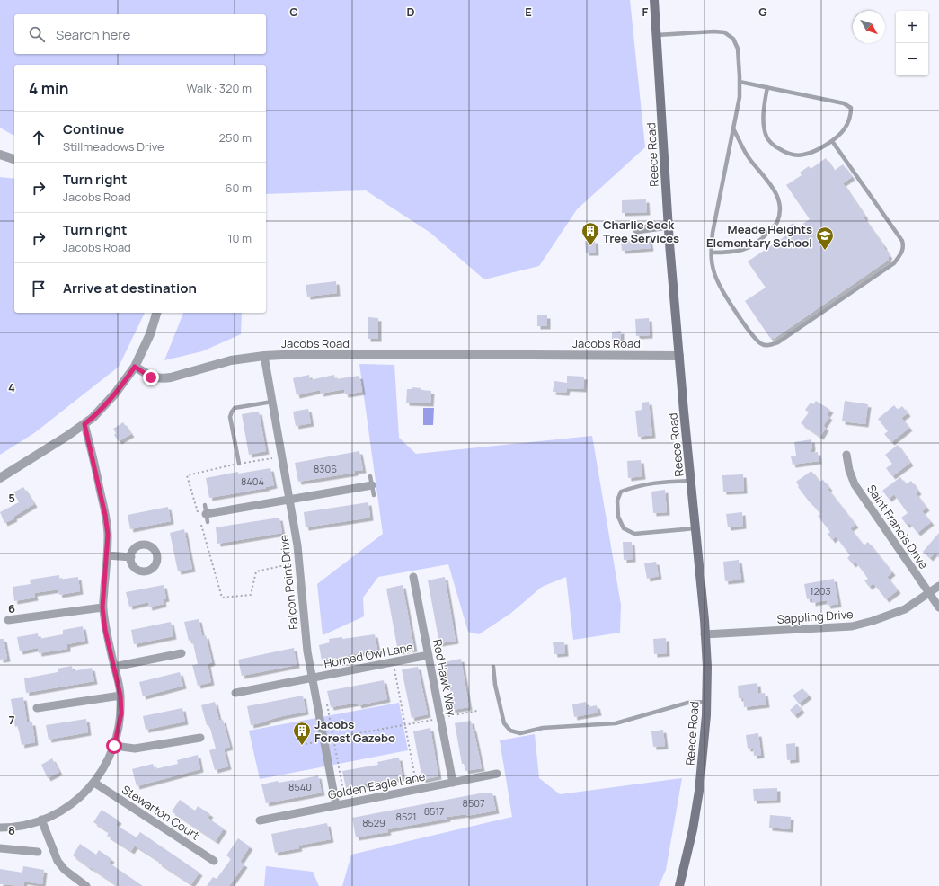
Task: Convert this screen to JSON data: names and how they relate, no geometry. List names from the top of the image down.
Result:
{
  "streets": {
    "main road": ["Reece Road"],
    "street": [
      "Jacobs Road",
      "Saint Francis Drive",
      "Falcon Point Drive",
      "Sappling Drive",
      "Horned Owl Lane",
      "Red Hawk Way",
      "Golden Eagle Lane",
      "Stewarton Court"
    ]
  },
  "crossings": [
    ["Reece Road", "Jacobs Road"],
    ["Reece Road", "Sappling Drive"],
    ["Jacobs Road", "Falcon Point Drive"],
    ["Saint Francis Drive", "Sappling Drive"],
    ["Falcon Point Drive", "Horned Owl Lane"],
    ["Falcon Point Drive", "Golden Eagle Lane"],
    ["Horned Owl Lane", "Red Hawk Way"],
    ["Red Hawk Way", "Golden Eagle Lane"]
  ],
  "places": {
    "building": ["Charlie Seek Tree Services", "Jacobs Forest Gazebo"],
    "school or university": ["Meade Heights Elementary School"]
  },
  "house_numbers": [
    "8306",
    "8404",
    "1203",
    "8540",
    "8507",
    "8517",
    "8521",
    "8529"
  ],
  "north": "bottom right",
  "page": {
    "map_buttons": ["+", "−"],
    "search": "Search here",
    "heading": ["4 min", "Walk · 320 m"],
    "list": [
      ["Continue", "Stillmeadows Drive", "250 m"],
      ["Turn right", "Jacobs Road", "60 m"],
      ["Turn right", "Jacobs Road", "10 m"],
      "Arrive at destination"
    ]
  },
  "grid": {
    "columns": [
      "C",
      "D",
      "E",
      "F",
      "G"
    ],
    "rows": [
      "4",
      "5",
      "6",
      "7",
      "8"
    ]
  }
}
